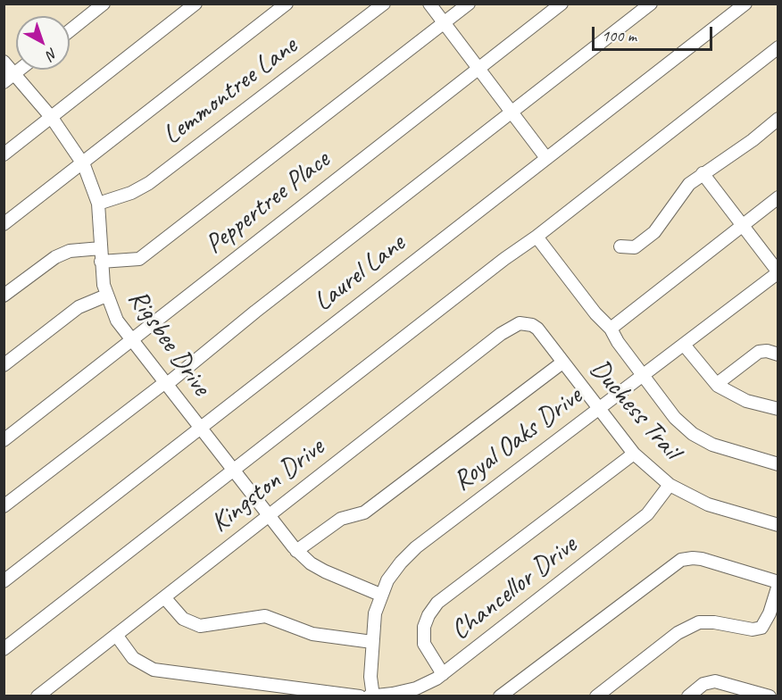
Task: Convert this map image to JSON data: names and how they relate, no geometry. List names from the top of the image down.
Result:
{
  "streets": {
    "street": [
      "Lemmontree Lane",
      "Peppertree Place",
      "Laurel Lane",
      "Rigsbee Drive",
      "Duchess Trail",
      "Royal Oaks Drive",
      "Kingston Drive",
      "Chancellor Drive"
    ]
  },
  "crossings": [
    ["Lemmontree Lane", "Rigsbee Drive"],
    ["Peppertree Place", "Rigsbee Drive"],
    ["Laurel Lane", "Rigsbee Drive"],
    ["Rigsbee Drive", "Royal Oaks Drive"],
    ["Rigsbee Drive", "Kingston Drive"],
    ["Duchess Trail", "Royal Oaks Drive"],
    ["Duchess Trail", "Kingston Drive"],
    ["Duchess Trail", "Chancellor Drive"],
    ["Royal Oaks Drive", "Chancellor Drive"]
  ],
  "scale_bar": "100 m",
  "north": "bottom right"
}
